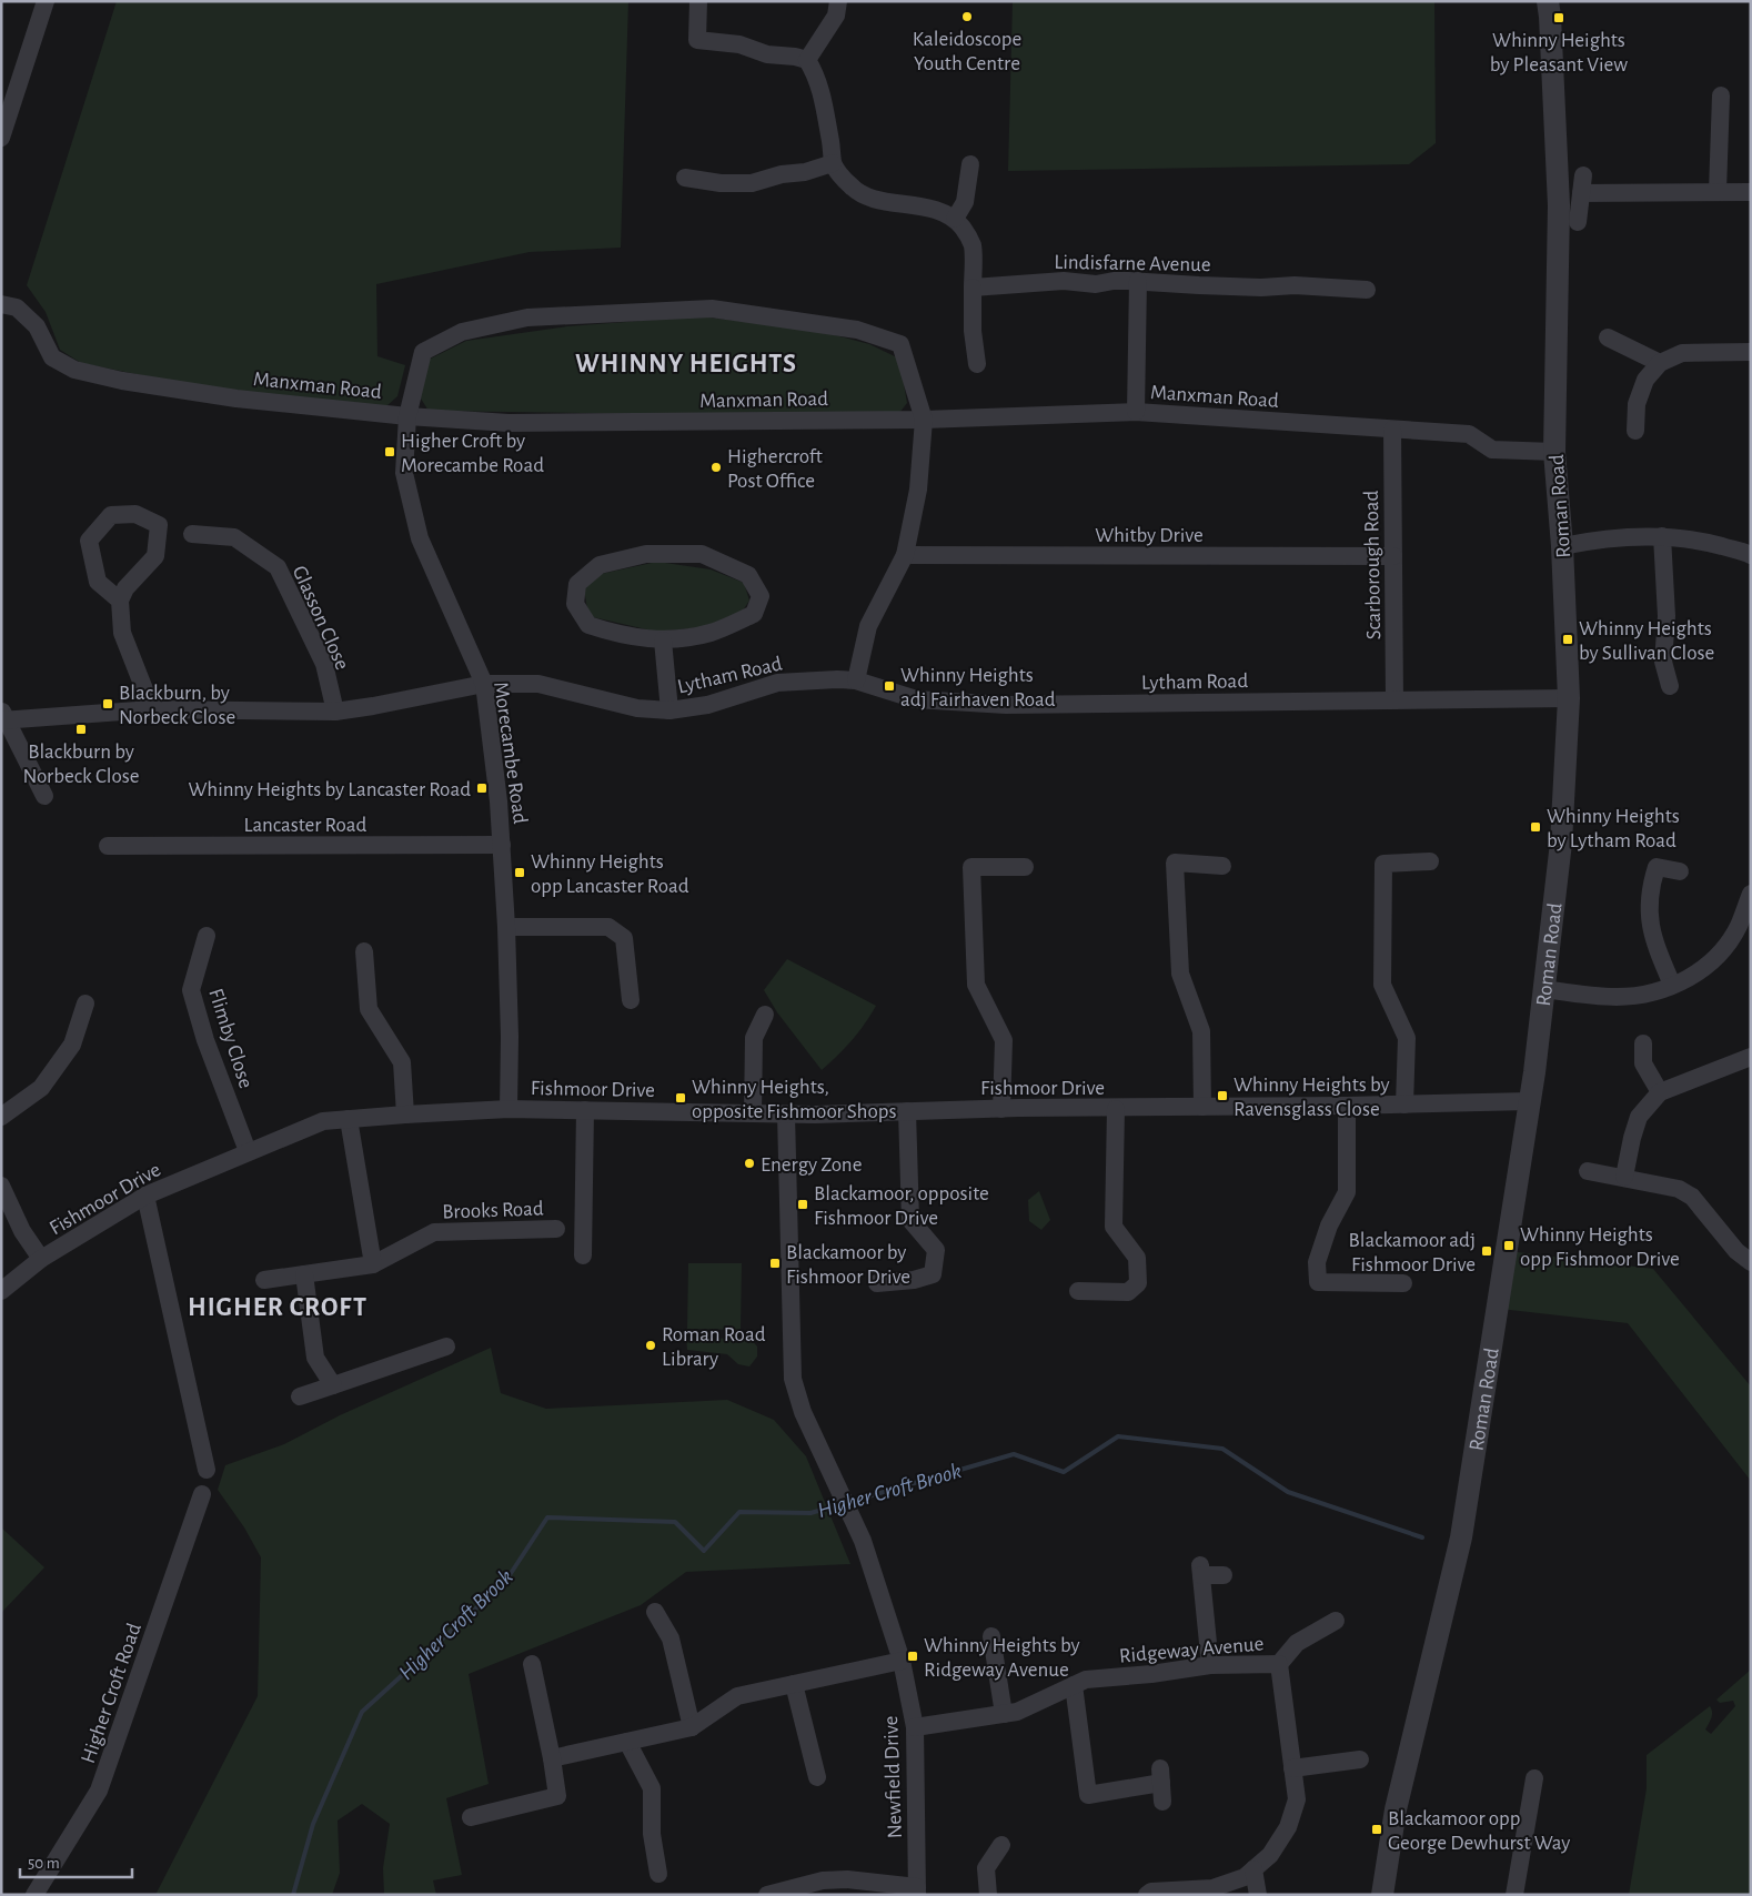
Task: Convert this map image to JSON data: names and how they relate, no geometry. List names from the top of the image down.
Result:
{
  "streets": {
    "street": [
      "Lindisfarne Avenue",
      "Manxman Road",
      "Roman Road",
      "Whitby Drive",
      "Scarborough Road",
      "Glasson Close",
      "Lytham Road",
      "Morecambe Road",
      "Lancaster Road",
      "Flimby Close",
      "Fishmoor Drive",
      "Brooks Road",
      "Ridgeway Avenue",
      "Higher Croft Road",
      "Newfield Drive"
    ]
  },
  "crossings": [
    ["Manxman Road", "Roman Road"],
    ["Manxman Road", "Scarborough Road"],
    ["Manxman Road", "Morecambe Road"],
    ["Roman Road", "Lytham Road"],
    ["Roman Road", "Fishmoor Drive"],
    ["Whitby Drive", "Scarborough Road"],
    ["Scarborough Road", "Lytham Road"],
    ["Glasson Close", "Lytham Road"],
    ["Lytham Road", "Morecambe Road"],
    ["Morecambe Road", "Lancaster Road"],
    ["Morecambe Road", "Fishmoor Drive"],
    ["Flimby Close", "Fishmoor Drive"],
    ["Fishmoor Drive", "Newfield Drive"],
    ["Ridgeway Avenue", "Newfield Drive"]
  ],
  "districts": ["WHINNY HEIGHTS", "HIGHER CROFT"],
  "water": ["Higher Croft Brook"],
  "places": {
    "other": [
      "Kaleidoscope Youth Centre",
      "Highercroft Post Office",
      "Energy Zone",
      "Roman Road Library"
    ],
    "transit": [
      "Whinny Heights by Pleasant View",
      "Higher Croft by Morecambe Road",
      "Whinny Heights by Sullivan Close",
      "Whinny Heights adj Fairhaven Road",
      "Blackburn, by Norbeck Close",
      "Blackburn by Norbeck Close",
      "Whinny Heights by Lancaster Road",
      "Whinny Heights by Lytham Road",
      "Whinny Heights opp Lancaster Road",
      "Whinny Heights by Ravensglass Close",
      "Whinny Heights, opposite Fishmoor Shops",
      "Blackamoor, opposite Fishmoor Drive",
      "Whinny Heights opp Fishmoor Drive",
      "Blackamoor adj Fishmoor Drive",
      "Blackamoor by Fishmoor Drive",
      "Whinny Heights by Ridgeway Avenue",
      "Blackamoor opp George Dewhurst Way"
    ]
  },
  "scale_bar": "50 m"
}
